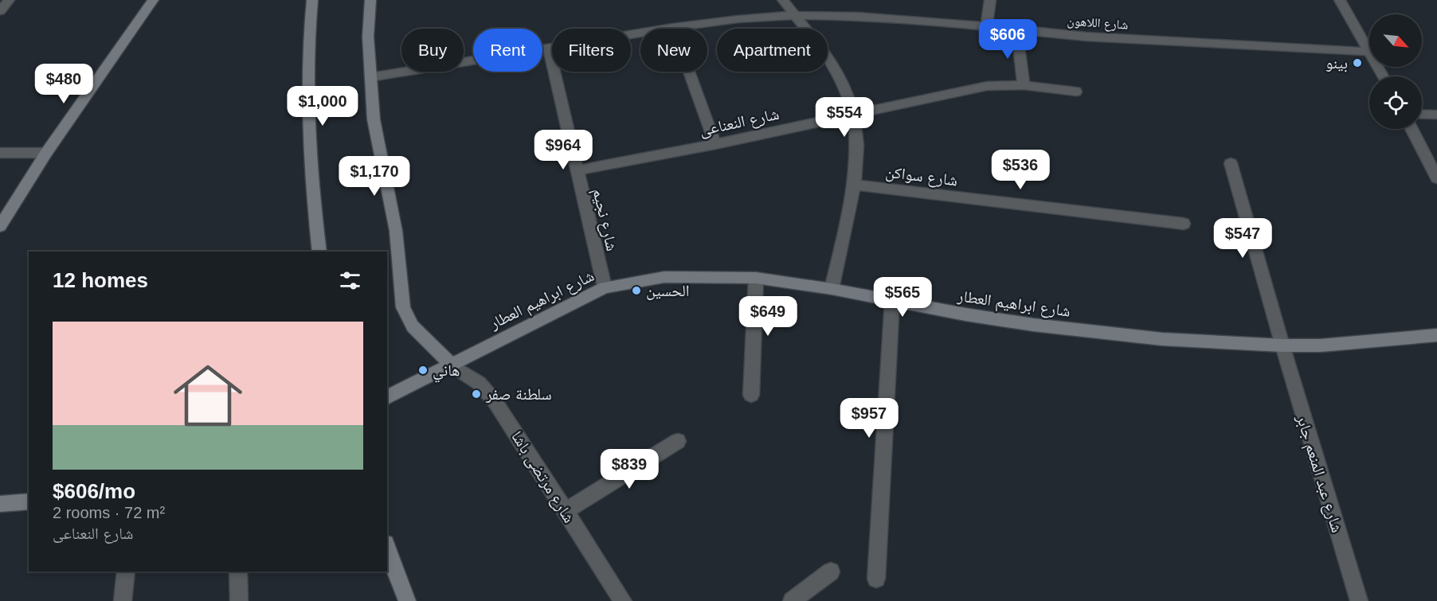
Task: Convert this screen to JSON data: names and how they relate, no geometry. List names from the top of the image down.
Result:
{
  "streets": {
    "street": [
      "شارع اللاهون",
      "شارع النعناعى",
      "شارع سواكن",
      "شارع نجيم",
      "شارع ابراهيم العطار",
      "شارع عبد المنعم جابر",
      "شارع مرتضى باشا"
    ]
  },
  "crossings": [
    ["شارع اللاهون", "شارع نجيم"],
    ["شارع النعناعى", "شارع نجيم"],
    ["شارع نجيم", "شارع ابراهيم العطار"],
    ["شارع ابراهيم العطار", "شارع عبد المنعم جابر"],
    ["شارع ابراهيم العطار", "شارع مرتضى باشا"]
  ],
  "places": [
    "بينو",
    "الحسين",
    "هاني",
    "سلطنة صفر"
  ],
  "north": "bottom right",
  "page": {
    "price": [
      "$606",
      "$480",
      "$1,000",
      "$554",
      "$964",
      "$536",
      "$1,170",
      "$547",
      "$565",
      "$649",
      "$957",
      "$839"
    ],
    "chip": [
      "Buy",
      "Rent",
      "Filters",
      "New",
      "Apartment"
    ],
    "heading": "12 homes",
    "list": [
      {
        "name": "$606/mo",
        "note": "2 rooms · 72 m² · شارع النعناعى"
      }
    ]
  }
}
